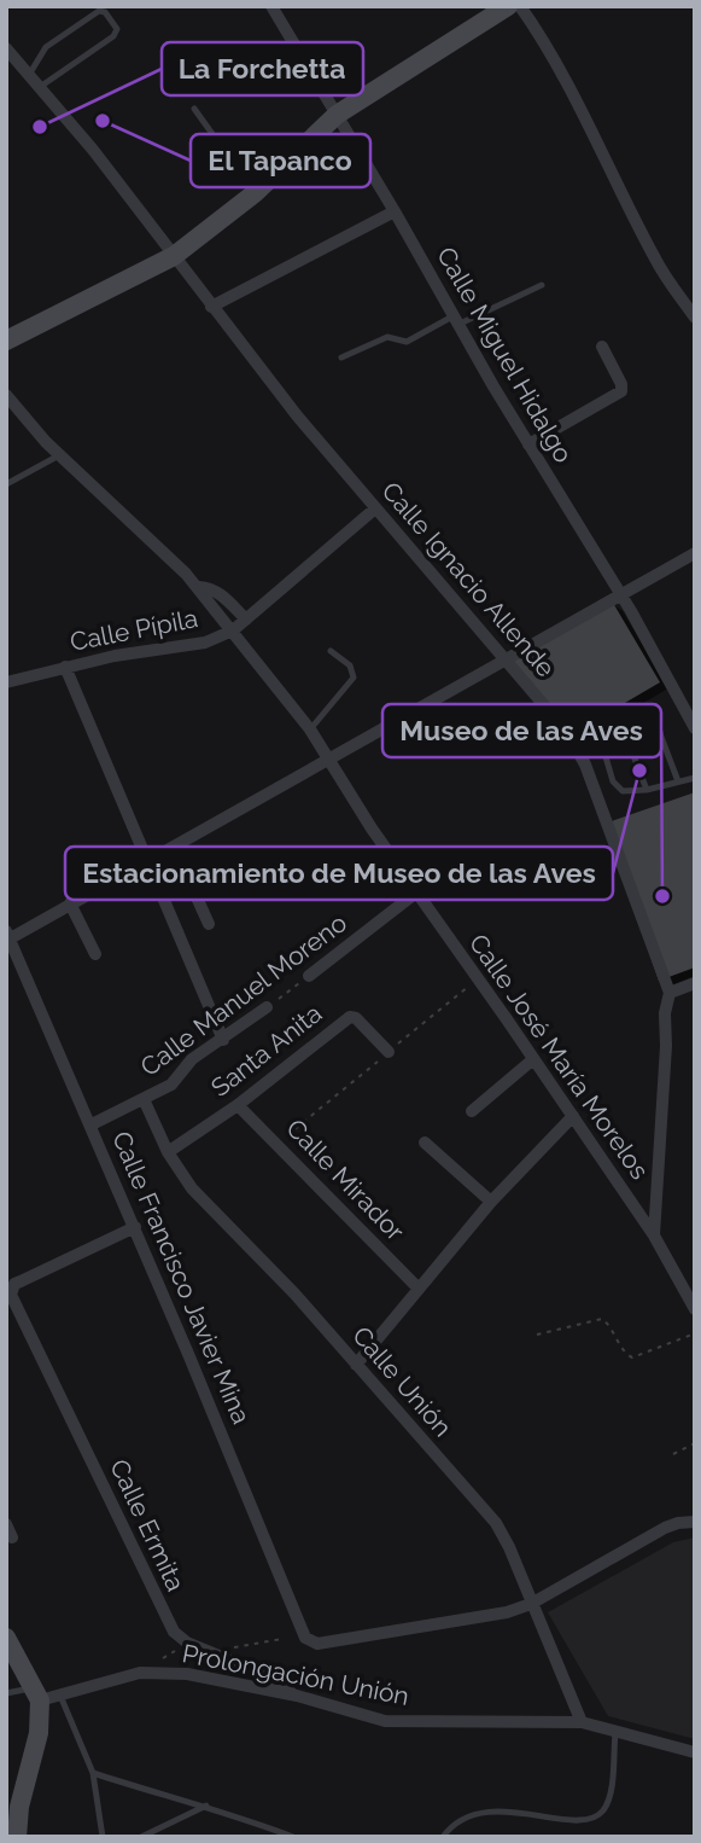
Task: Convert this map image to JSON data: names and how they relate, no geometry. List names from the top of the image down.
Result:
{
  "streets": {
    "street": [
      "Calle Miguel Hidalgo",
      "Calle Ignacio Allende",
      "Calle Pípila",
      "Calle Manuel Moreno",
      "Santa Anita",
      "Calle José María Morelos",
      "Calle Mirador",
      "Calle Francisco Javier Mina",
      "Calle Unión",
      "Calle Ermita",
      "Prolongación Unión"
    ]
  },
  "crossings": [
    ["Calle Ignacio Allende", "Calle Pípila"],
    ["Calle Ignacio Allende", "Calle José María Morelos"],
    ["Calle Pípila", "Calle José María Morelos"],
    ["Calle Manuel Moreno", "Calle José María Morelos"],
    ["Calle Manuel Moreno", "Calle Francisco Javier Mina"],
    ["Calle Manuel Moreno", "Calle Unión"],
    ["Santa Anita", "Calle Mirador"],
    ["Santa Anita", "Calle Unión"],
    ["Calle Francisco Javier Mina", "Calle Unión"],
    ["Calle Francisco Javier Mina", "Calle Ermita"],
    ["Calle Unión", "Prolongación Unión"],
    ["Calle Ermita", "Prolongación Unión"]
  ],
  "places": [
    "El Tapanco",
    "La Forchetta",
    "Estacionamiento de Museo de las Aves",
    "Museo de las Aves"
  ]
}
